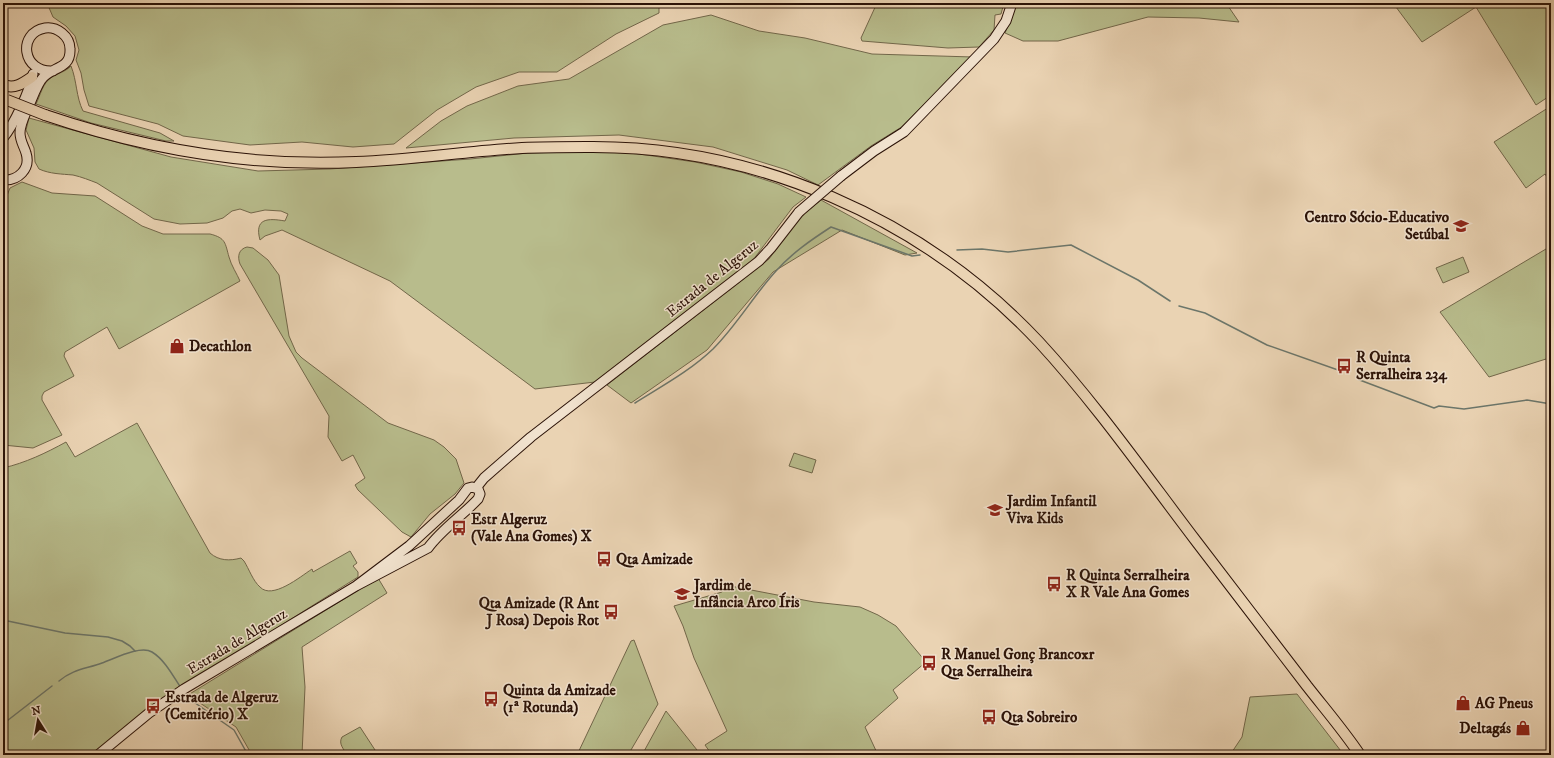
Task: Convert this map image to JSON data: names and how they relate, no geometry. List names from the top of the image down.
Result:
{
  "streets": {
    "main road": ["Estrada de Algeruz"]
  },
  "places": {
    "school or university": ["Centro Sócio-Educativo Setúbal", "Jardim Infantil Viva Kids", "Jardim de Infância Arco Íris"],
    "shop": ["Decathlon", "AG Pneus", "Deltagás"],
    "bus stop": [
      "R Quinta Serralheira 234",
      "Estr Algeruz (Vale Ana Gomes) X",
      "Qta Amizade",
      "R Quinta Serralheira X R Vale Ana Gomes",
      "Qta Amizade (R Ant J Rosa) Depois Rot",
      "R Manuel Gonç Brancoxr Qta Serralheira",
      "Quinta da Amizade (1ª Rotunda)",
      "Estrada de Algeruz (Cemitério) X",
      "Qta Sobreiro"
    ]
  },
  "north": "top"
}
